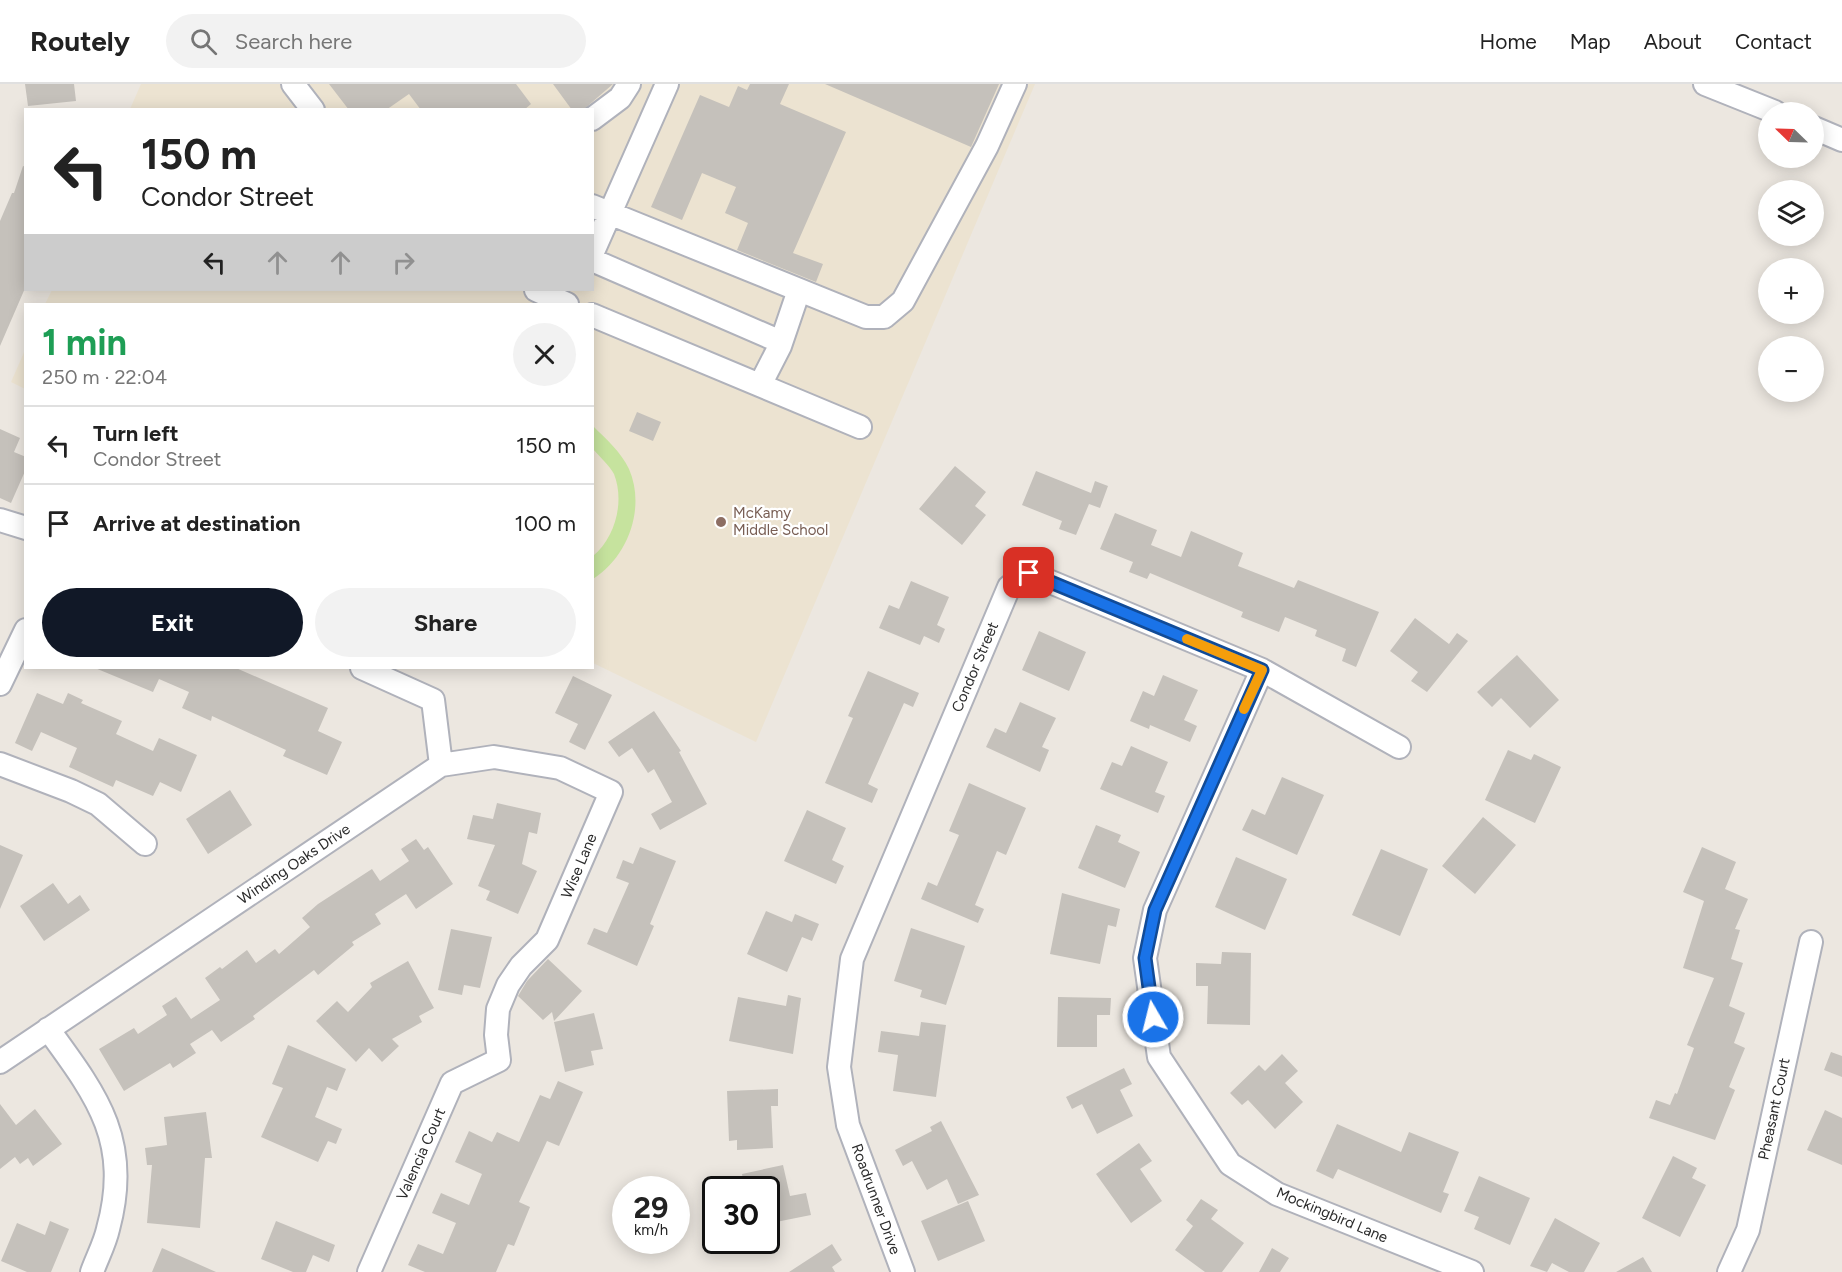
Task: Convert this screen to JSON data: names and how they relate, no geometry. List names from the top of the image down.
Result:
{
  "streets": {
    "street": [
      "Condor Street",
      "Winding Oaks Drive",
      "Wise Lane",
      "Pheasant Court",
      "Valencia Court",
      "Roadrunner Drive",
      "Mockingbird Lane"
    ]
  },
  "crossings": [
    ["Condor Street", "Roadrunner Drive"],
    ["Condor Street", "Mockingbird Lane"],
    ["Winding Oaks Drive", "Wise Lane"],
    ["Wise Lane", "Valencia Court"]
  ],
  "places": ["McKamy Middle School"],
  "north": "top left",
  "page": {
    "header": "Routely",
    "search": "Search here",
    "nav": [
      "Home",
      "Map",
      "About",
      "Contact"
    ],
    "map_buttons": ["+", "−"],
    "turn": ["150 m", "Condor Street"],
    "heading": ["1 min", "250 m · 22:04"],
    "list": [
      {
        "name": "Turn left",
        "note": "Condor Street",
        "value": "150 m"
      },
      {
        "name": "Arrive at destination",
        "value": "100 m"
      }
    ],
    "buttons": ["Exit", "Share"],
    "speed": "29 km/h",
    "limit": "30"
  }
}
